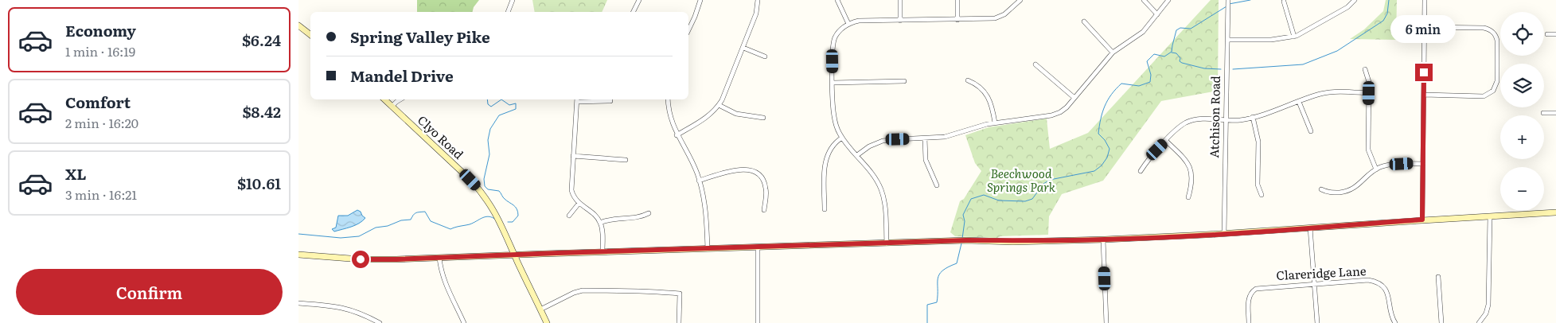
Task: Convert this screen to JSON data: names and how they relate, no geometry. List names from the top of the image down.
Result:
{
  "streets": {
    "street": ["Atchison Road", "Clyo Road", "Clareridge Lane"]
  },
  "parks": ["Beechwood Springs Park"],
  "page": {
    "list": [
      {
        "name": "Economy",
        "note": "1 min · 16:19",
        "value": "$6.24"
      },
      {
        "name": "Comfort",
        "note": "2 min · 16:20",
        "value": "$8.42"
      },
      {
        "name": "XL",
        "note": "3 min · 16:21",
        "value": "$10.61"
      }
    ],
    "map_buttons": ["+", "−"],
    "banner": ["Spring Valley Pike", "Mandel Drive"],
    "bubble": "6 min",
    "buttons": "Confirm"
  }
}
